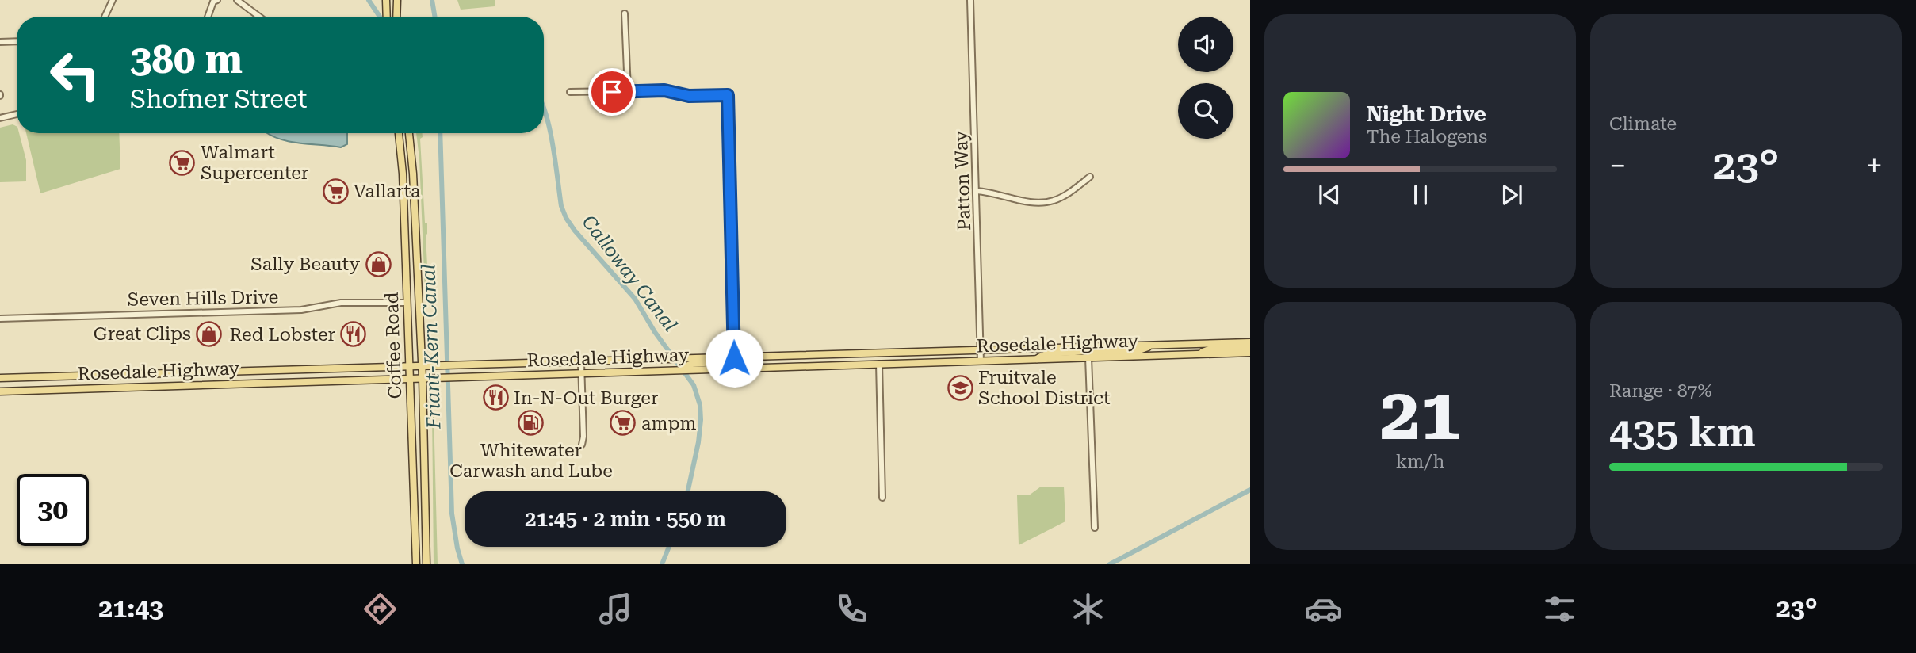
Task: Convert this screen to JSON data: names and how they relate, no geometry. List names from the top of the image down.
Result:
{
  "streets": {
    "main road": ["Rosedale Highway", "Coffee Road"],
    "street": ["Patton Way", "Seven Hills Drive"]
  },
  "crossings": [
    ["Patton Way", "Rosedale Highway"],
    ["Seven Hills Drive", "Coffee Road"],
    ["Rosedale Highway", "Coffee Road"]
  ],
  "water": ["Calloway Canal", "Friant-Kern Canal"],
  "places": {
    "supermarket": ["Walmart Supercenter", "Vallarta", "ampm"],
    "shop": ["Sally Beauty", "Great Clips"],
    "restaurant": ["Red Lobster", "In-N-Out Burger"],
    "school or university": ["Fruitvale School District"],
    "fuel station": ["Whitewater Carwash and Lube"]
  },
  "page": {
    "tile": [
      "Climate",
      ["21", "km/h"],
      ["Range · 87%", "435 km"]
    ],
    "turn": ["380 m", "Shofner Street"],
    "song": ["Night Drive", "The Halogens"],
    "heat": ["−", "23°", "+"],
    "limit": "30",
    "trip": "21:45 · 2 min · 550 m",
    "tabs": ["21:43", "23°"]
  }
}
